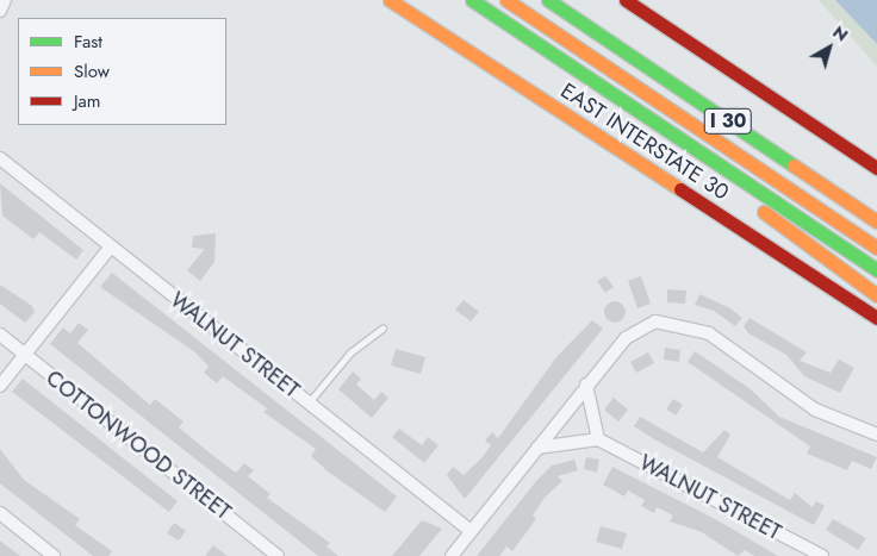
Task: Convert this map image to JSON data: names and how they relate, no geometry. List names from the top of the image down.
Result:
{
  "streets": {
    "main road": ["I 30", "EAST INTERSTATE 30"],
    "street": ["WALNUT STREET", "COTTONWOOD STREET"]
  },
  "legend": ["Fast", "Slow", "Jam"],
  "north": "top right"
}
